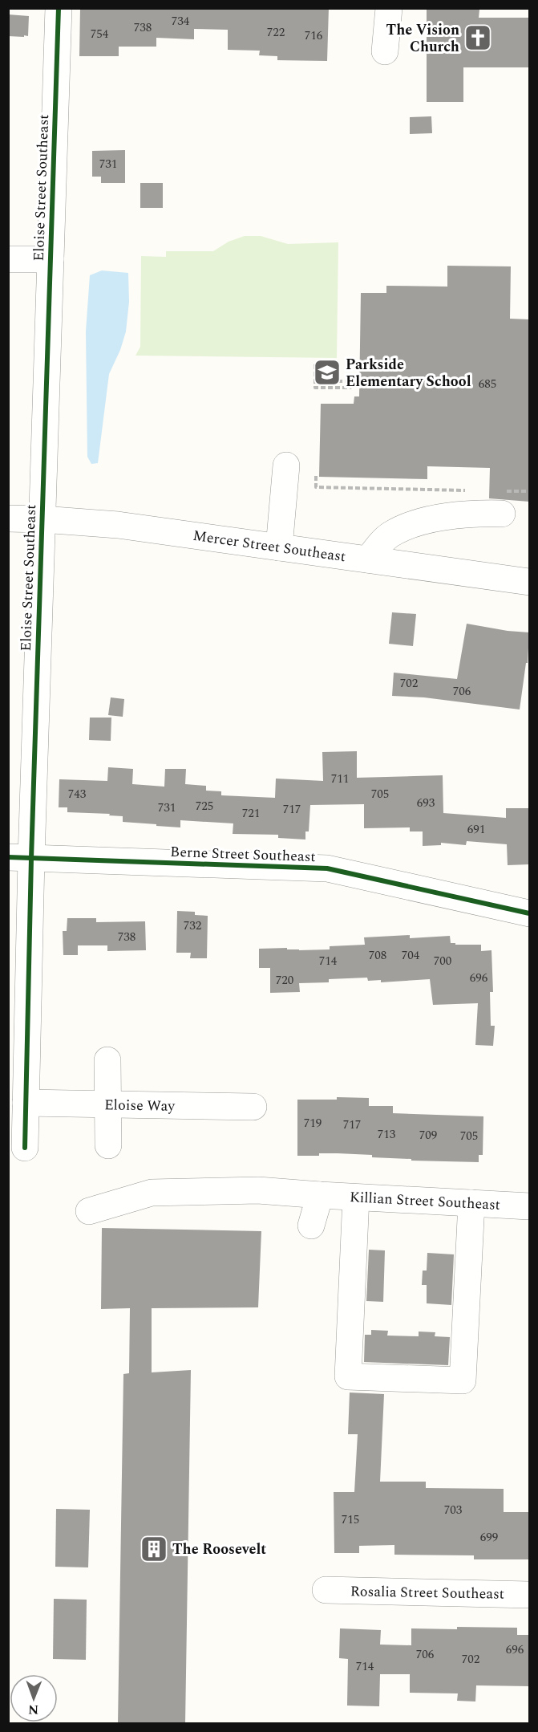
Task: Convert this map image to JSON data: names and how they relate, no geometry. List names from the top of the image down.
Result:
{
  "streets": {
    "street": [
      "Eloise Street Southeast",
      "Mercer Street Southeast",
      "Berne Street Southeast",
      "Eloise Way",
      "Killian Street Southeast",
      "Rosalia Street Southeast"
    ]
  },
  "crossings": [
    ["Eloise Street Southeast", "Mercer Street Southeast"],
    ["Eloise Street Southeast", "Berne Street Southeast"],
    ["Eloise Street Southeast", "Eloise Way"]
  ],
  "places": {
    "church": ["The Vision Church"],
    "school or university": ["Parkside Elementary School"],
    "building": ["The Roosevelt"]
  },
  "house_numbers": [
    "734",
    "738",
    "722",
    "754",
    "716",
    "731",
    "685",
    "702",
    "706",
    "711",
    "743",
    "705",
    "693",
    "725",
    "731",
    "717",
    "721",
    "691",
    "732",
    "738",
    "708",
    "704",
    "714",
    "700",
    "696",
    "720",
    "719",
    "717",
    "713",
    "709",
    "705",
    "703",
    "715",
    "699",
    "696",
    "706",
    "702",
    "714"
  ],
  "north": "bottom"
}
